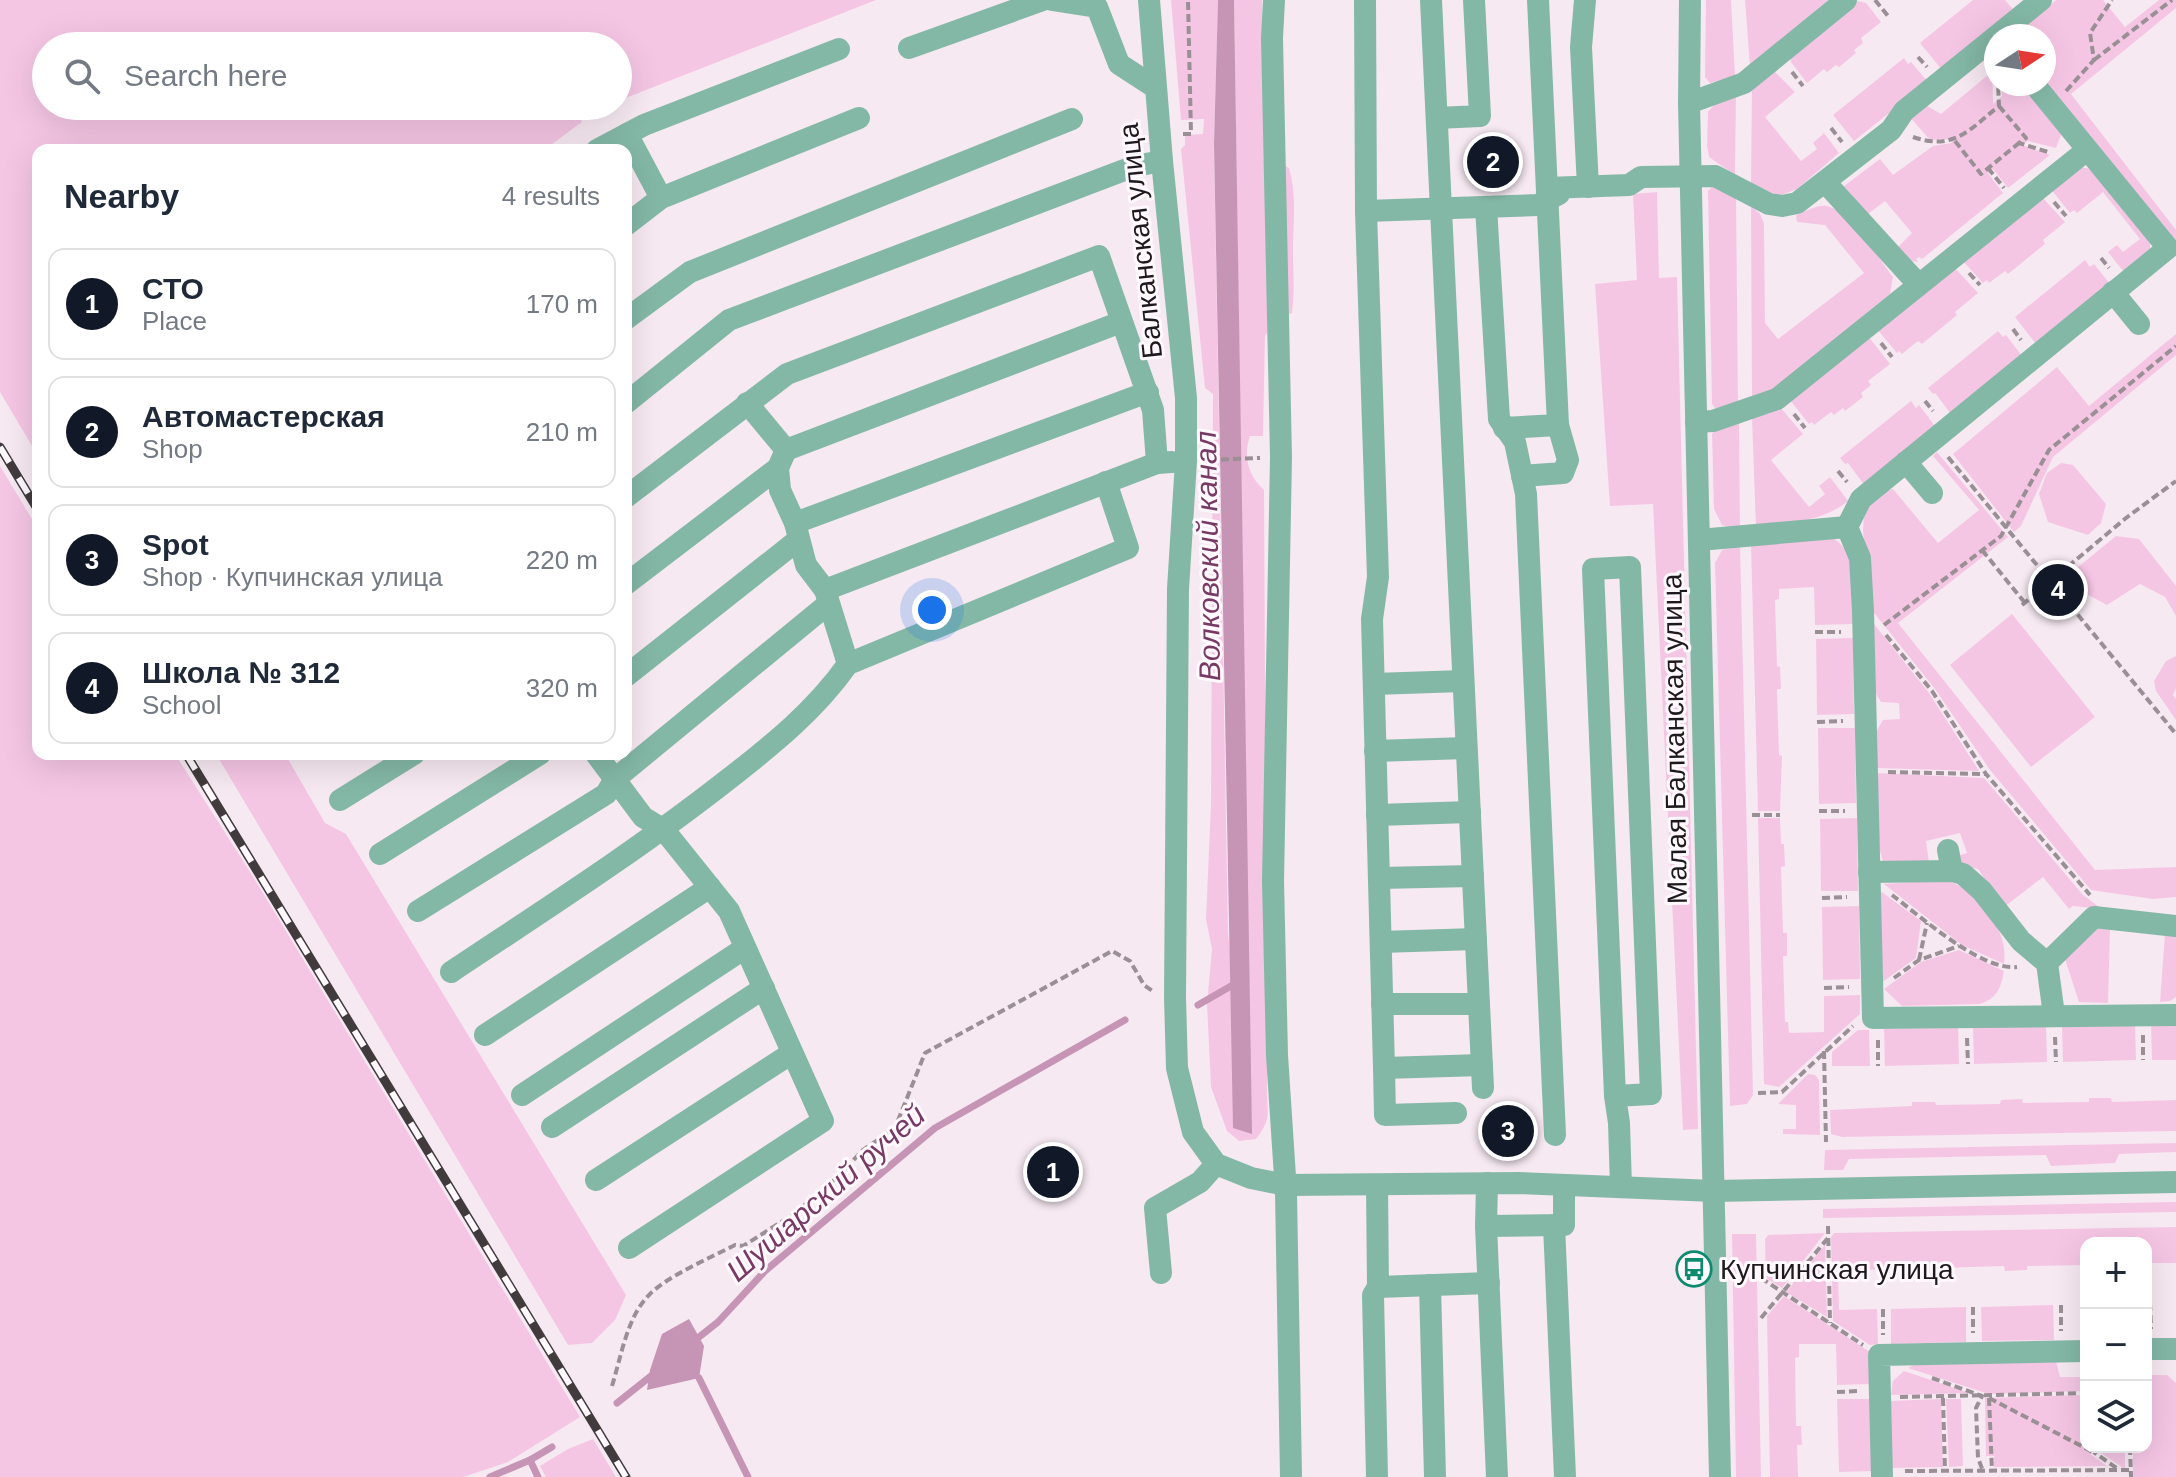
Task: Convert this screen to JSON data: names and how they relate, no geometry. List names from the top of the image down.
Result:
{
  "streets": {
    "street": ["Балканская улица", "Малая Балканская улица"]
  },
  "water": ["Волковский канал", "Шушарский ручей"],
  "places": {
    "bus stop": ["Купчинская улица"]
  },
  "north": "right",
  "page": {
    "search": "Search here",
    "pins": [
      "2",
      "4",
      "3",
      "1"
    ],
    "heading": ["Nearby", "4 results"],
    "list": [
      {
        "mark": "1",
        "name": "СТО",
        "note": "Place",
        "value": "170 m"
      },
      {
        "mark": "2",
        "name": "Автомастерская",
        "note": "Shop",
        "value": "210 m"
      },
      {
        "mark": "3",
        "name": "Spot",
        "note": "Shop · Купчинская улица",
        "value": "220 m"
      },
      {
        "mark": "4",
        "name": "Школа № 312",
        "note": "School",
        "value": "320 m"
      }
    ],
    "map_buttons": ["+", "−"]
  }
}
